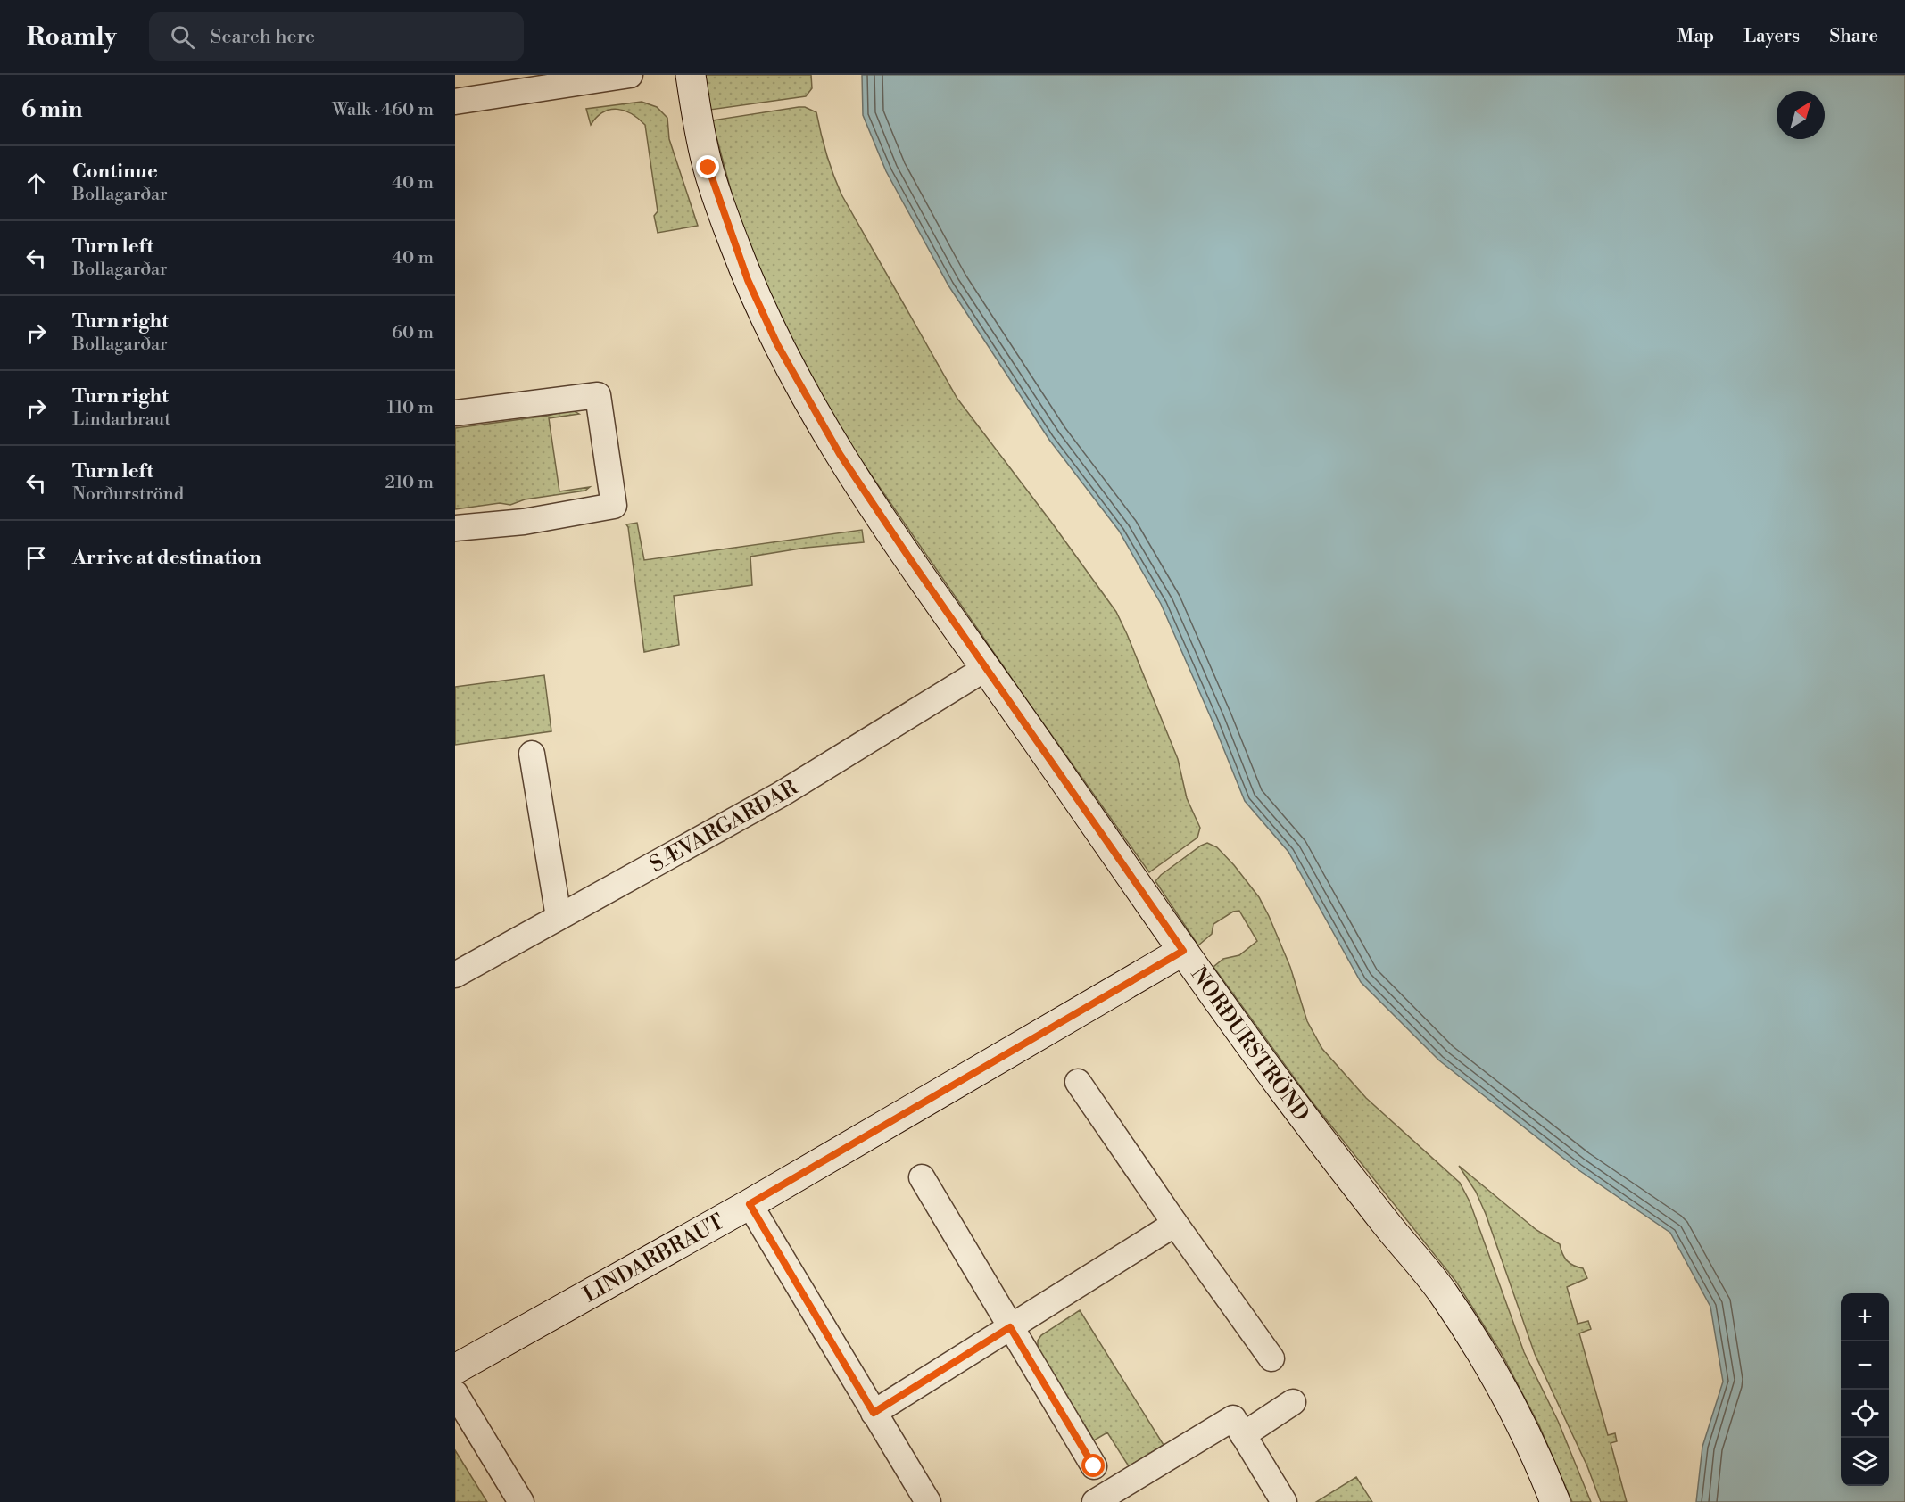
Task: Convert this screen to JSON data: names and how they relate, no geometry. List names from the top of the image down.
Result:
{
  "streets": {
    "street": ["SÆVARGARÐAR", "NORÐURSTRÖND", "LINDARBRAUT"]
  },
  "crossings": [
    ["SÆVARGARÐAR", "NORÐURSTRÖND"],
    ["NORÐURSTRÖND", "LINDARBRAUT"]
  ],
  "north": "top right",
  "page": {
    "header": "Roamly",
    "search": "Search here",
    "nav": ["Map", "Layers", "Share"],
    "heading": ["6 min", "Walk · 460 m"],
    "list": [
      ["Continue", "Bollagarðar", "40 m"],
      ["Turn left", "Bollagarðar", "40 m"],
      ["Turn right", "Bollagarðar", "60 m"],
      ["Turn right", "Lindarbraut", "110 m"],
      ["Turn left", "Norðurströnd", "210 m"],
      "Arrive at destination"
    ],
    "map_buttons": ["+", "−"]
  }
}
